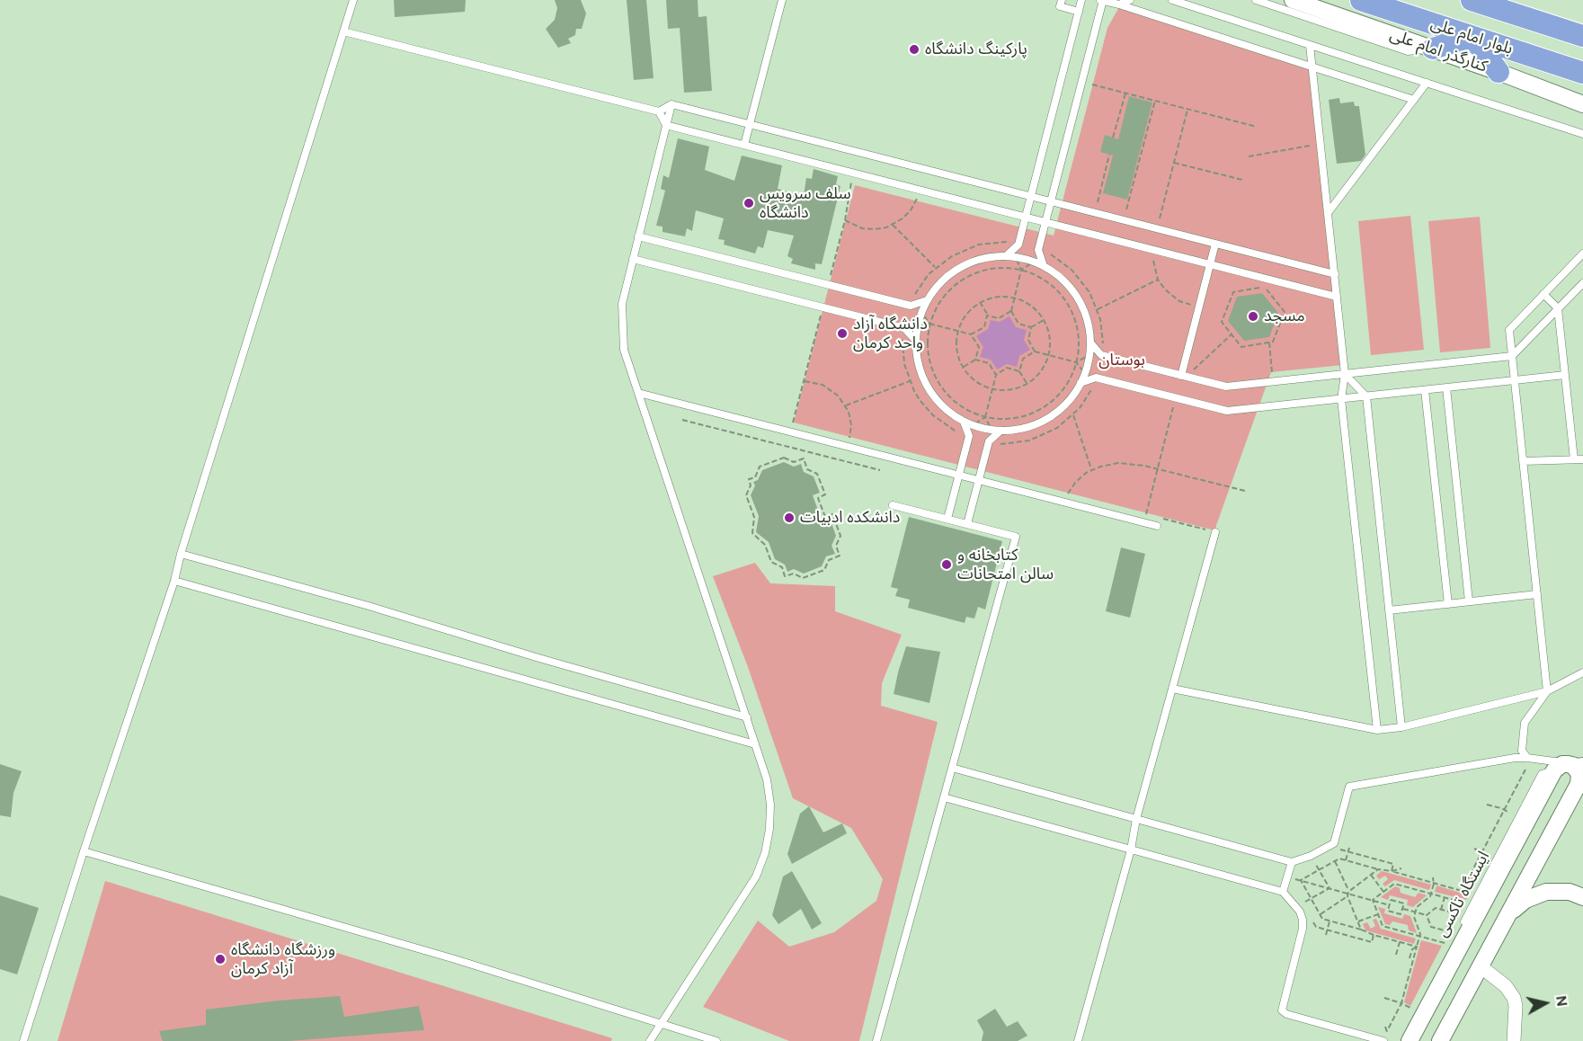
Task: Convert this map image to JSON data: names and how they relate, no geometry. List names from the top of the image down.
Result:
{
  "streets": {
    "highway": ["بلوار امام علی"],
    "street": ["کنارگذر امام علی"]
  },
  "parks": ["بوستان"],
  "places": [
    "پارکینگ دانشگاه",
    "سلف سرویس دانشگاه",
    "مسجد",
    "دانشگاه آزاد واحد کرمان",
    "دانشکده ادبیات",
    "کتابخانه و سالن امتحانات",
    "ورزشگاه دانشگاه آزاد کرمان"
  ],
  "north": "right"
}
